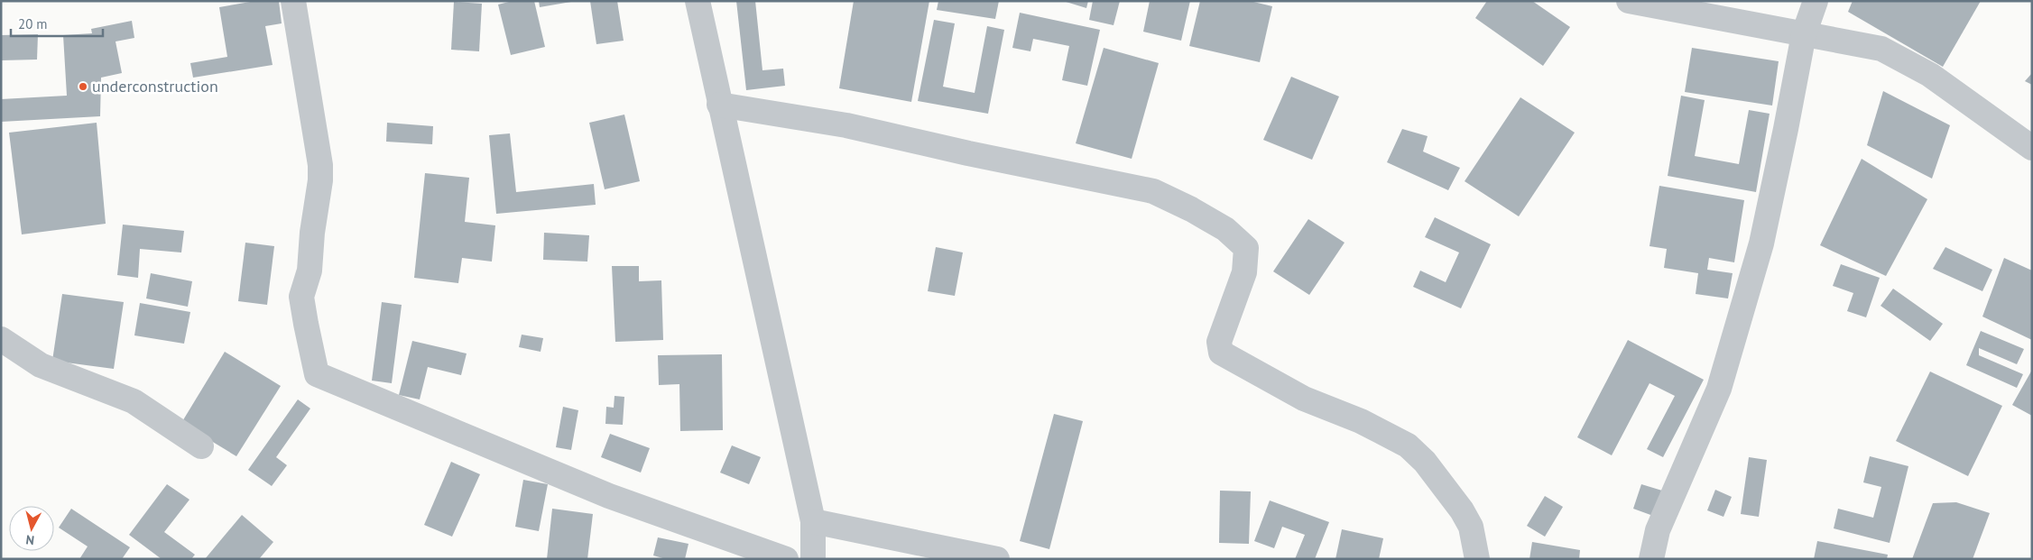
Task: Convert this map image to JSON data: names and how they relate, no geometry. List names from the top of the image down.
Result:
{
  "places": ["underconstruction"],
  "scale_bar": "20 m",
  "north": "bottom"
}
